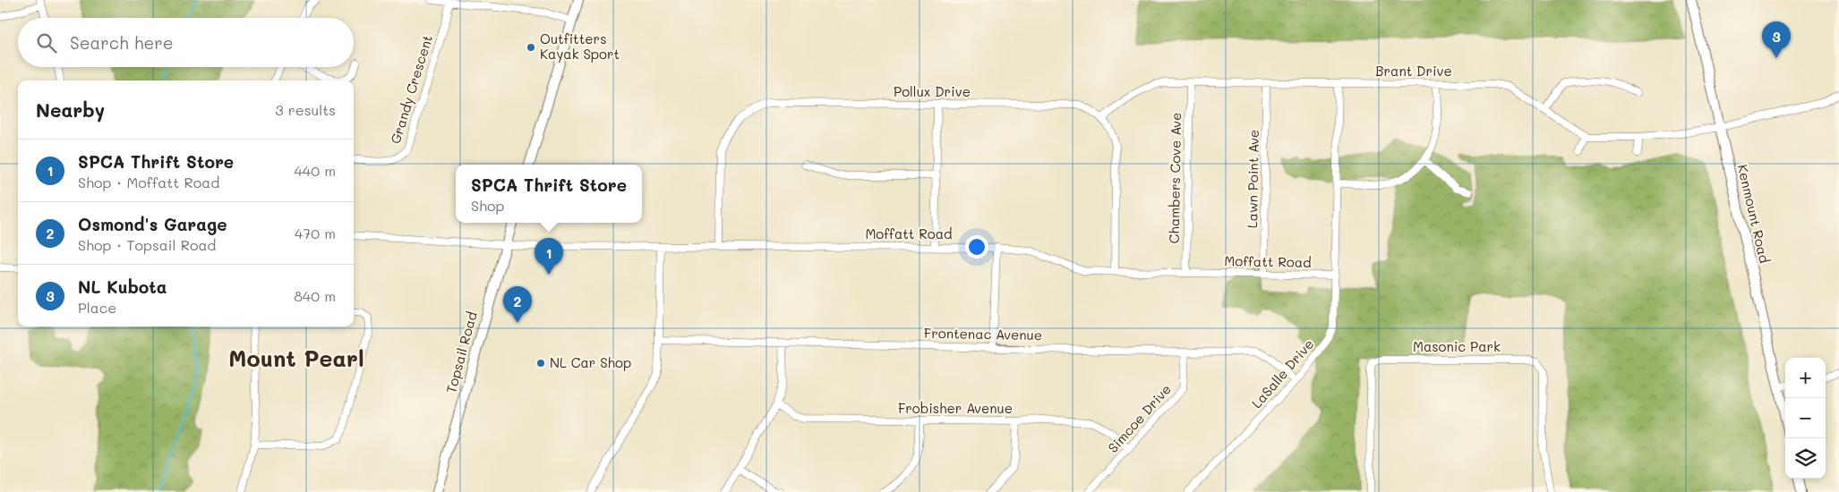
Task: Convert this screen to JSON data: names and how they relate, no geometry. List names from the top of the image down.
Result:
{
  "streets": {
    "main road": ["Kenmount Road", "Topsail Road"],
    "street": [
      "Brant Drive",
      "Grandy Crescent",
      "Pollux Drive",
      "Chambers Cove Ave",
      "Lawn Point Ave",
      "Moffatt Road",
      "Frontenac Avenue",
      "Masonic Park",
      "LaSalle Drive",
      "Frobisher Avenue",
      "Simcoe Drive"
    ]
  },
  "crossings": [
    ["Brant Drive", "Pollux Drive"],
    ["Brant Drive", "Chambers Cove Ave"],
    ["Brant Drive", "Lawn Point Ave"],
    ["Brant Drive", "LaSalle Drive"],
    ["Pollux Drive", "Moffatt Road"],
    ["Chambers Cove Ave", "Moffatt Road"],
    ["Lawn Point Ave", "Moffatt Road"],
    ["Moffatt Road", "Topsail Road"],
    ["Moffatt Road", "LaSalle Drive"],
    ["Frontenac Avenue", "LaSalle Drive"],
    ["Frontenac Avenue", "Simcoe Drive"],
    ["Frobisher Avenue", "Simcoe Drive"]
  ],
  "districts": ["Mount Pearl"],
  "places": ["Outfitters Kayak Sport", "NL Car Shop"],
  "page": {
    "search": "Search here",
    "pins": ["3", "1", "2"],
    "heading": ["Nearby", "3 results"],
    "list": [
      {
        "mark": "1",
        "name": "SPCA Thrift Store",
        "note": "Shop · Moffatt Road",
        "value": "440 m"
      },
      {
        "mark": "2",
        "name": "Osmond's Garage",
        "note": "Shop · Topsail Road",
        "value": "470 m"
      },
      {
        "mark": "3",
        "name": "NL Kubota",
        "note": "Place",
        "value": "840 m"
      }
    ],
    "popup": ["SPCA Thrift Store", "Shop"],
    "map_buttons": ["+", "−"]
  }
}
